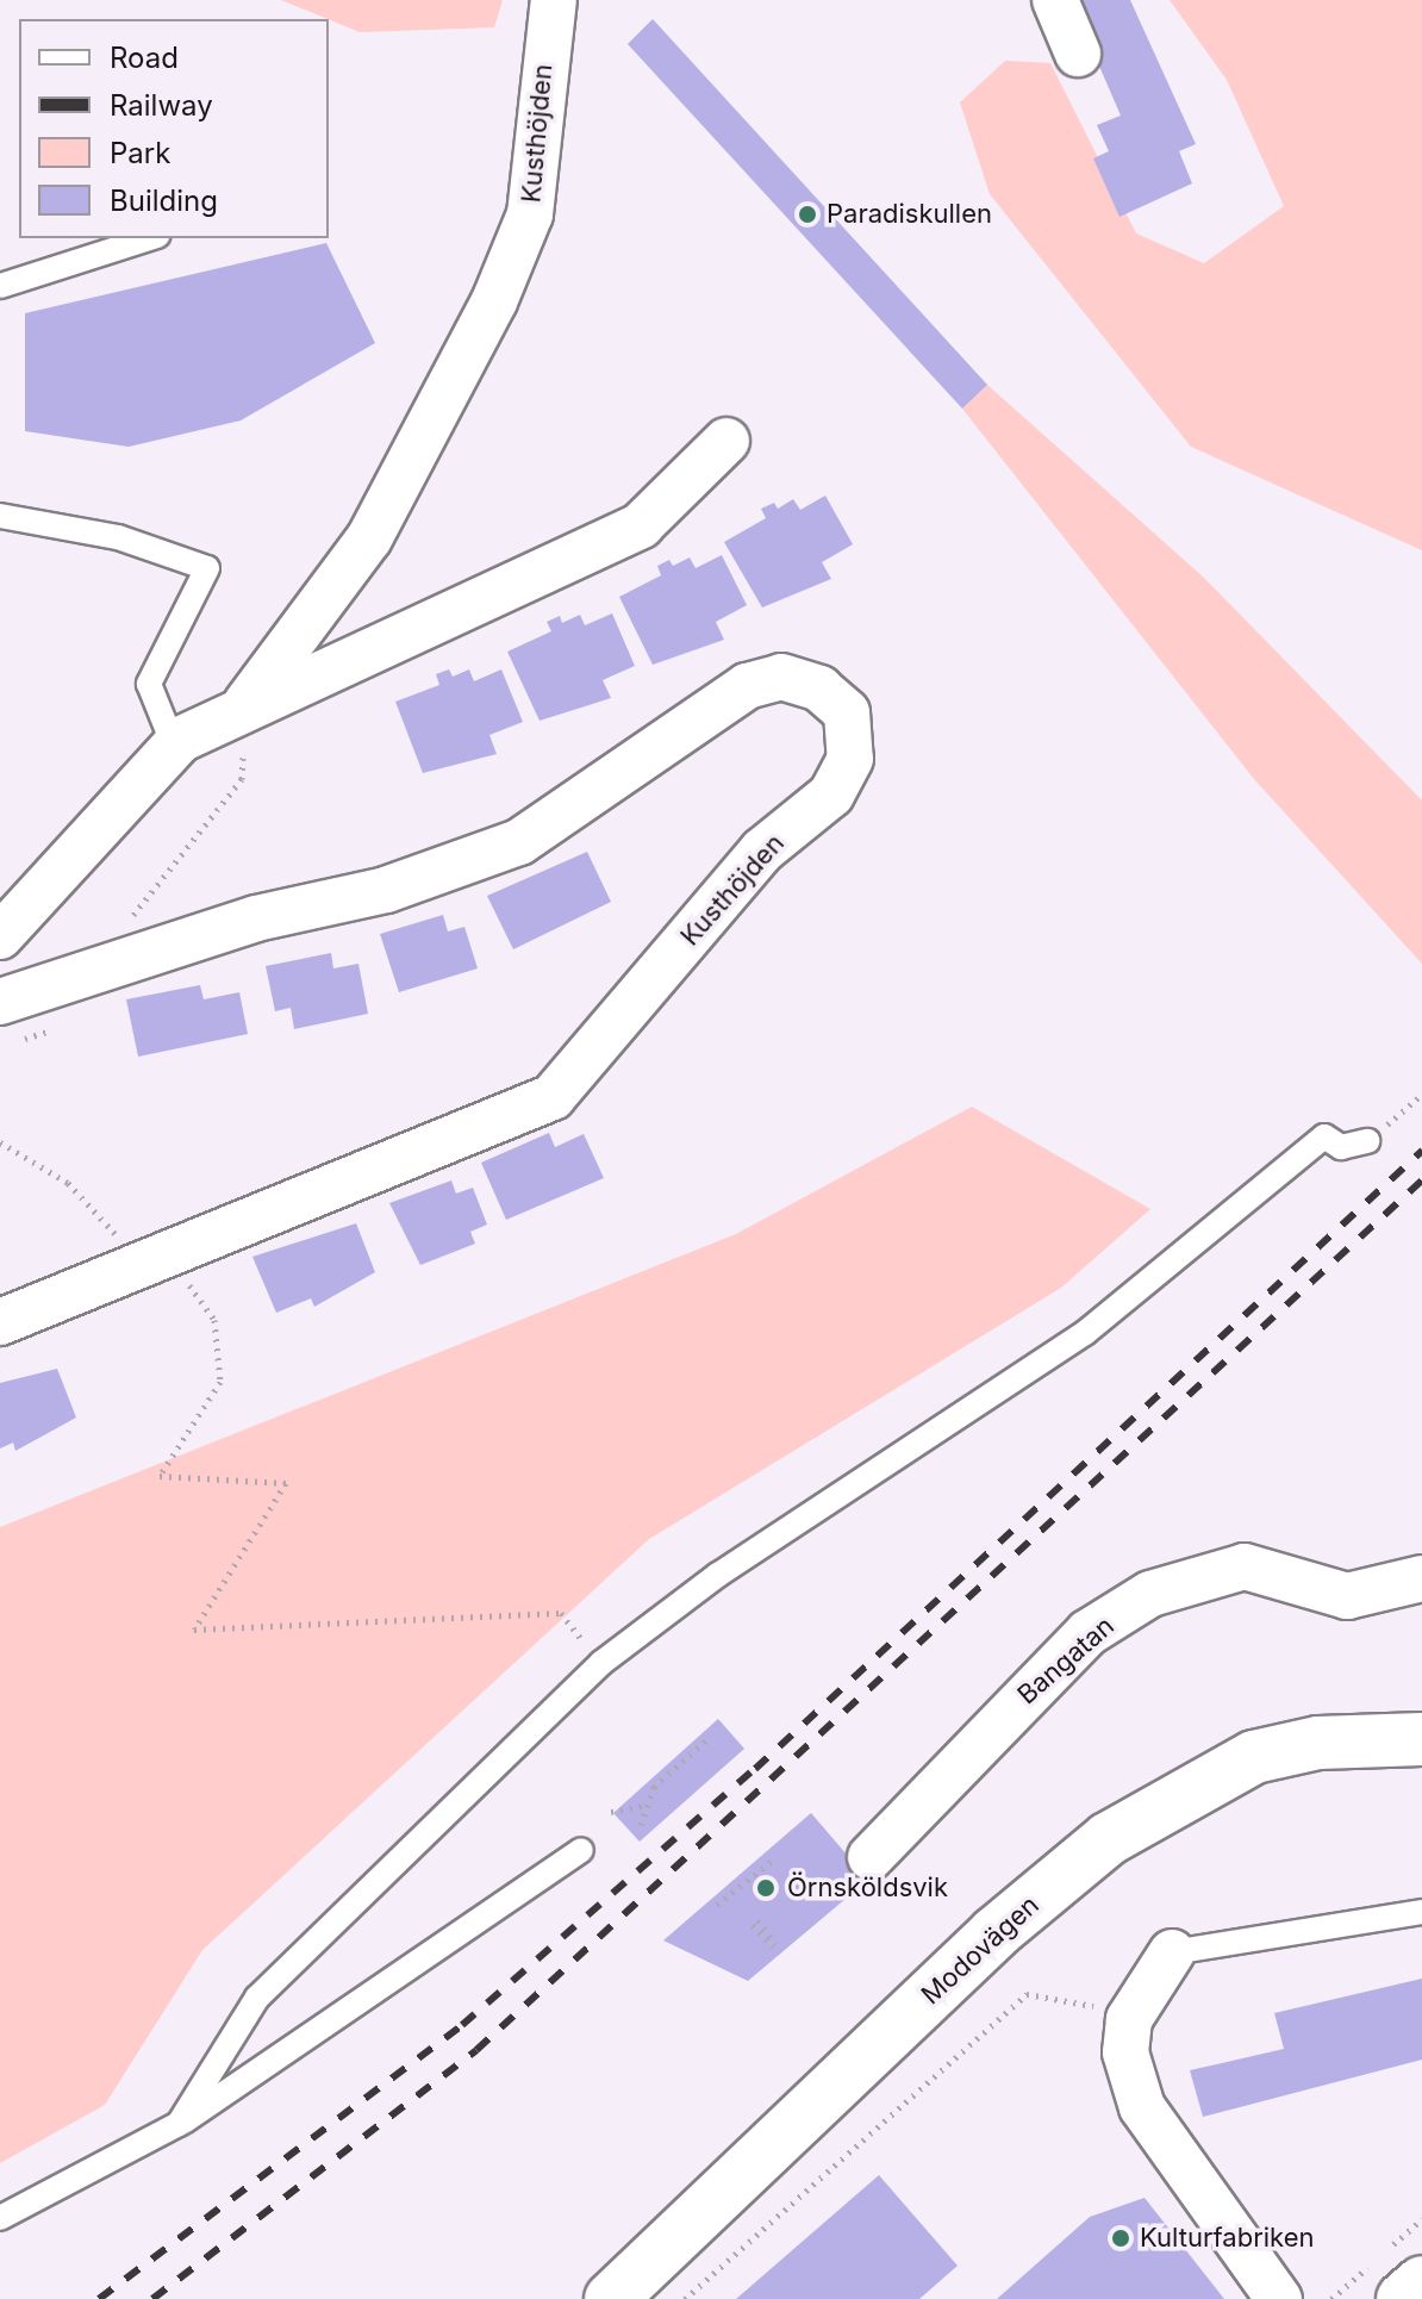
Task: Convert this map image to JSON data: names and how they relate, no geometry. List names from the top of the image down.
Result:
{
  "streets": {
    "main road": ["Modovägen"],
    "street": ["Kusthöjden", "Bangatan"]
  },
  "places": ["Paradiskullen", "Örnsköldsvik", "Kulturfabriken"],
  "legend": [
    "Road",
    "Railway",
    "Park",
    "Building"
  ]
}
